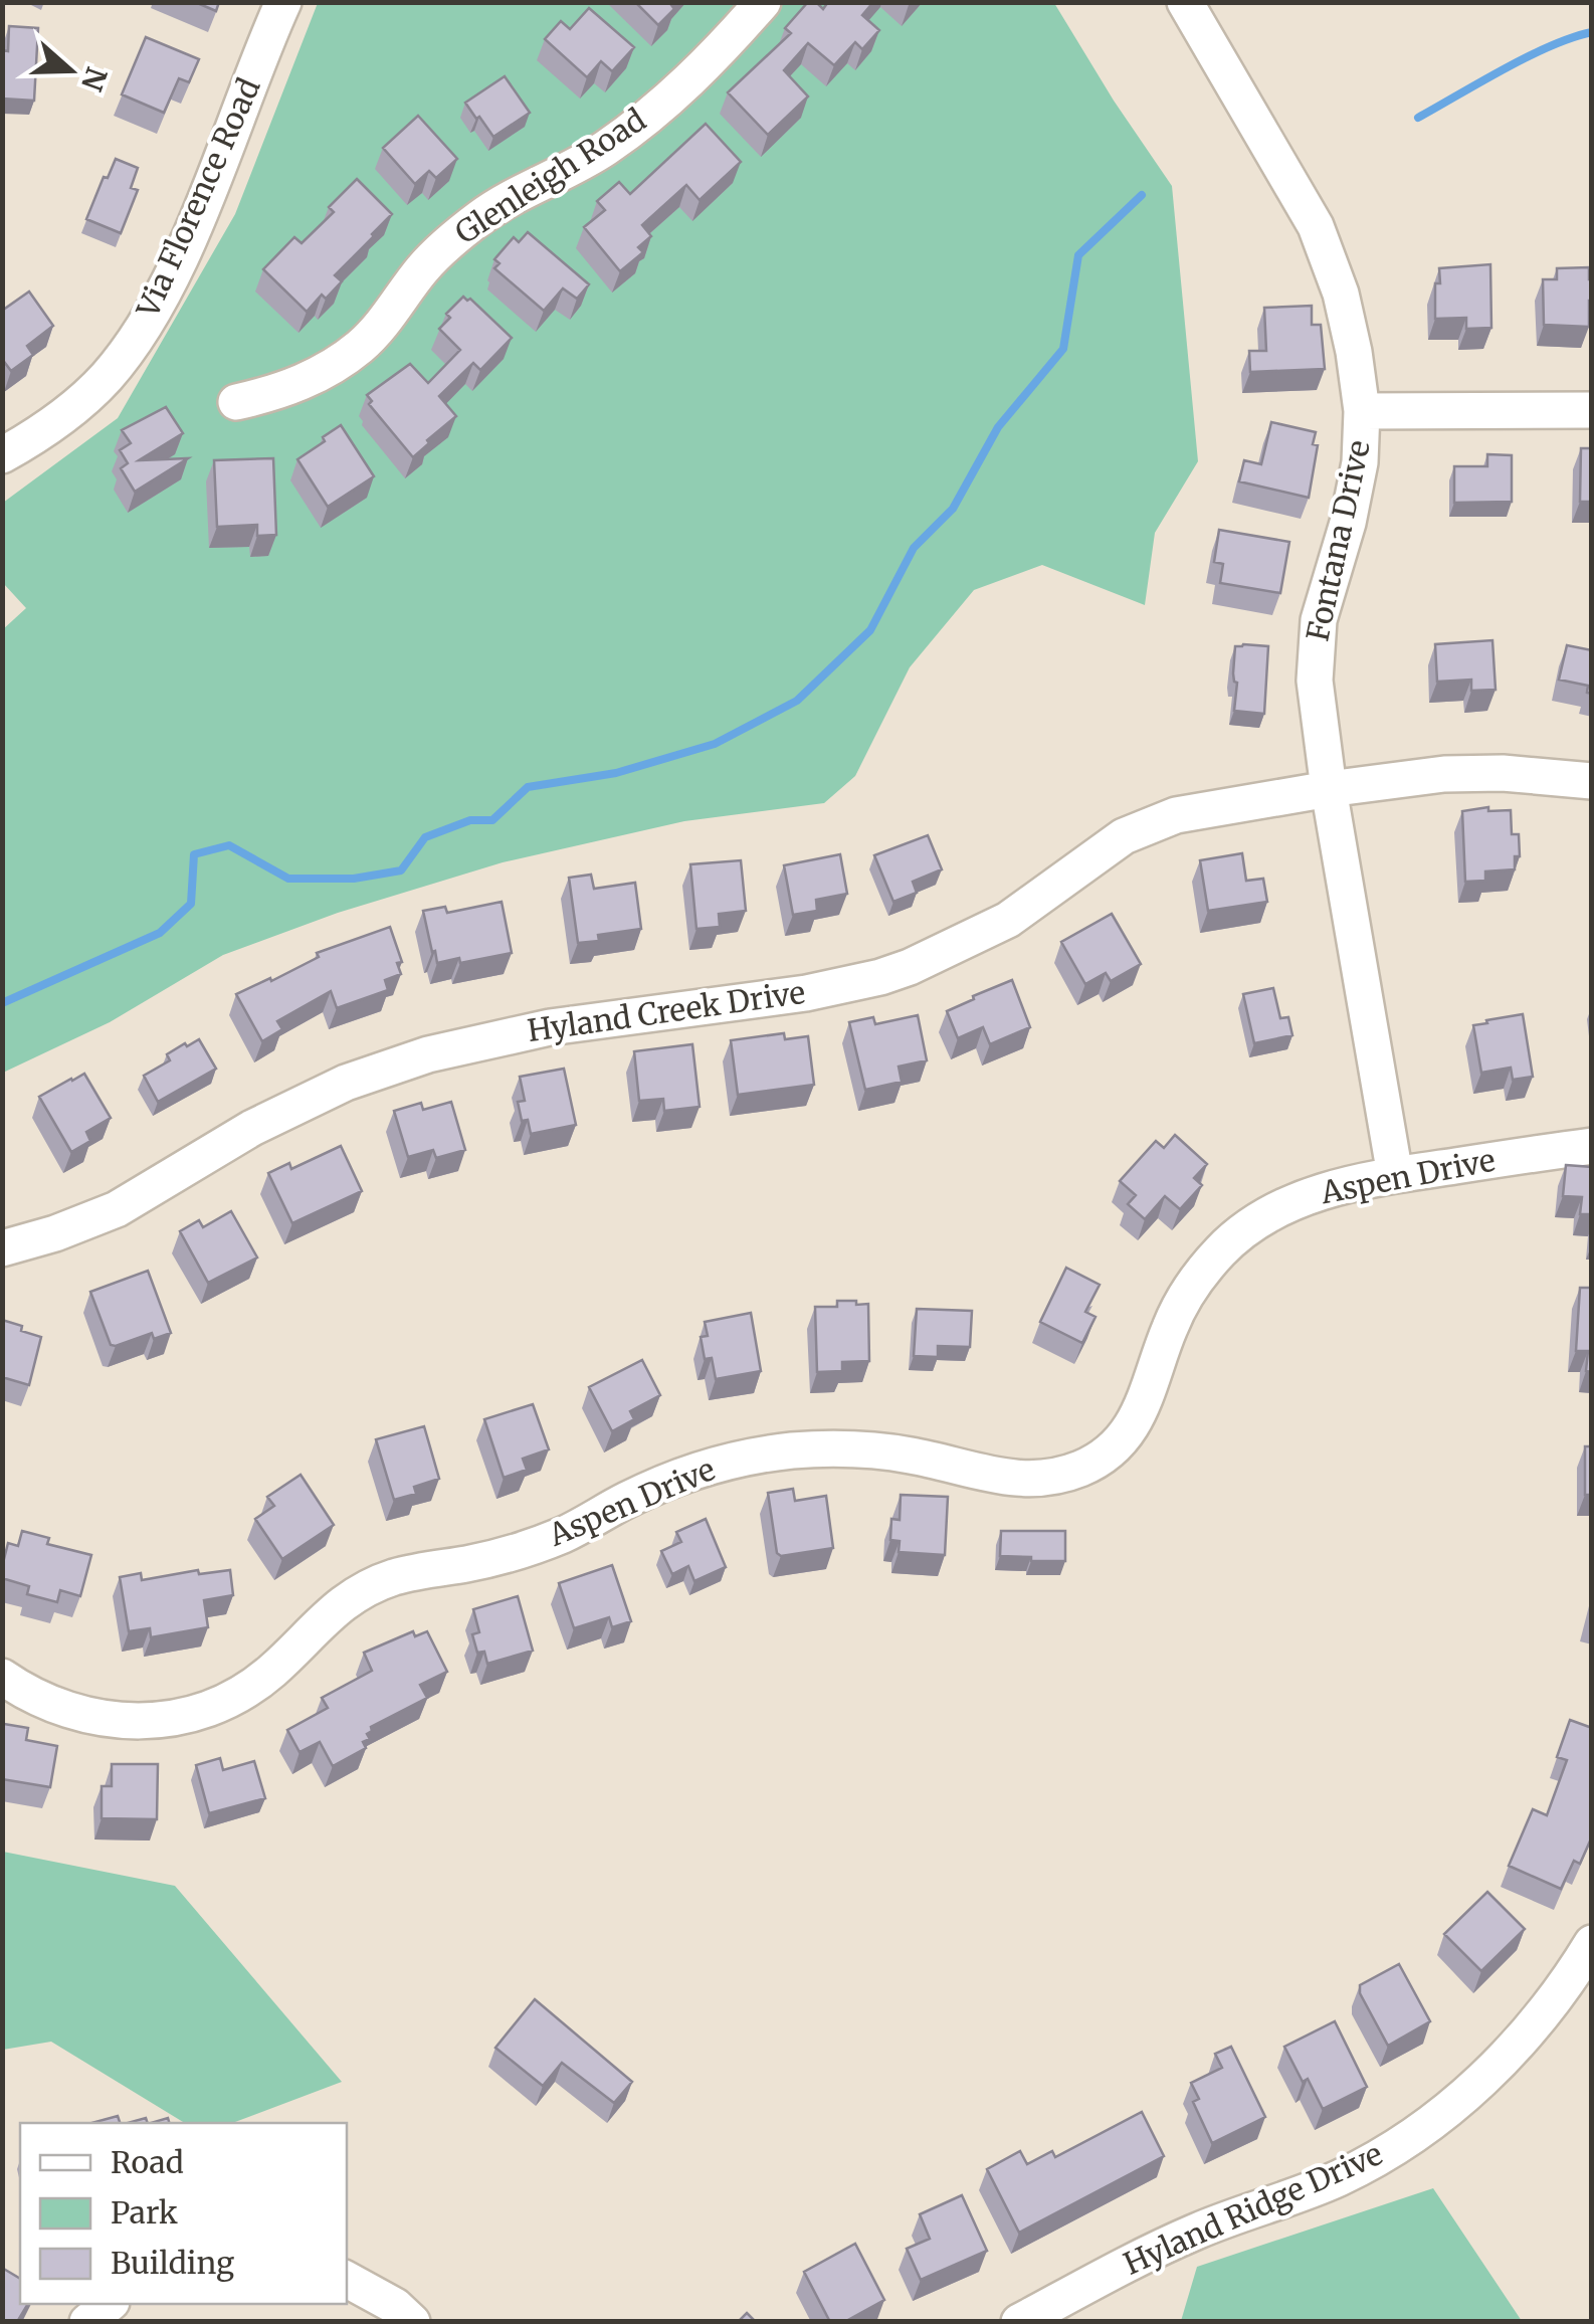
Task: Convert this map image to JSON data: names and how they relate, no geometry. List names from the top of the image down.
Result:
{
  "streets": {
    "street": [
      "Glenleigh Road",
      "Via Florence Road",
      "Fontana Drive",
      "Hyland Creek Drive",
      "Aspen Drive",
      "Hyland Ridge Drive"
    ]
  },
  "crossings": [
    ["Fontana Drive", "Hyland Creek Drive"],
    ["Fontana Drive", "Aspen Drive"]
  ],
  "legend": ["Road", "Park", "Building"],
  "north": "right"
}
